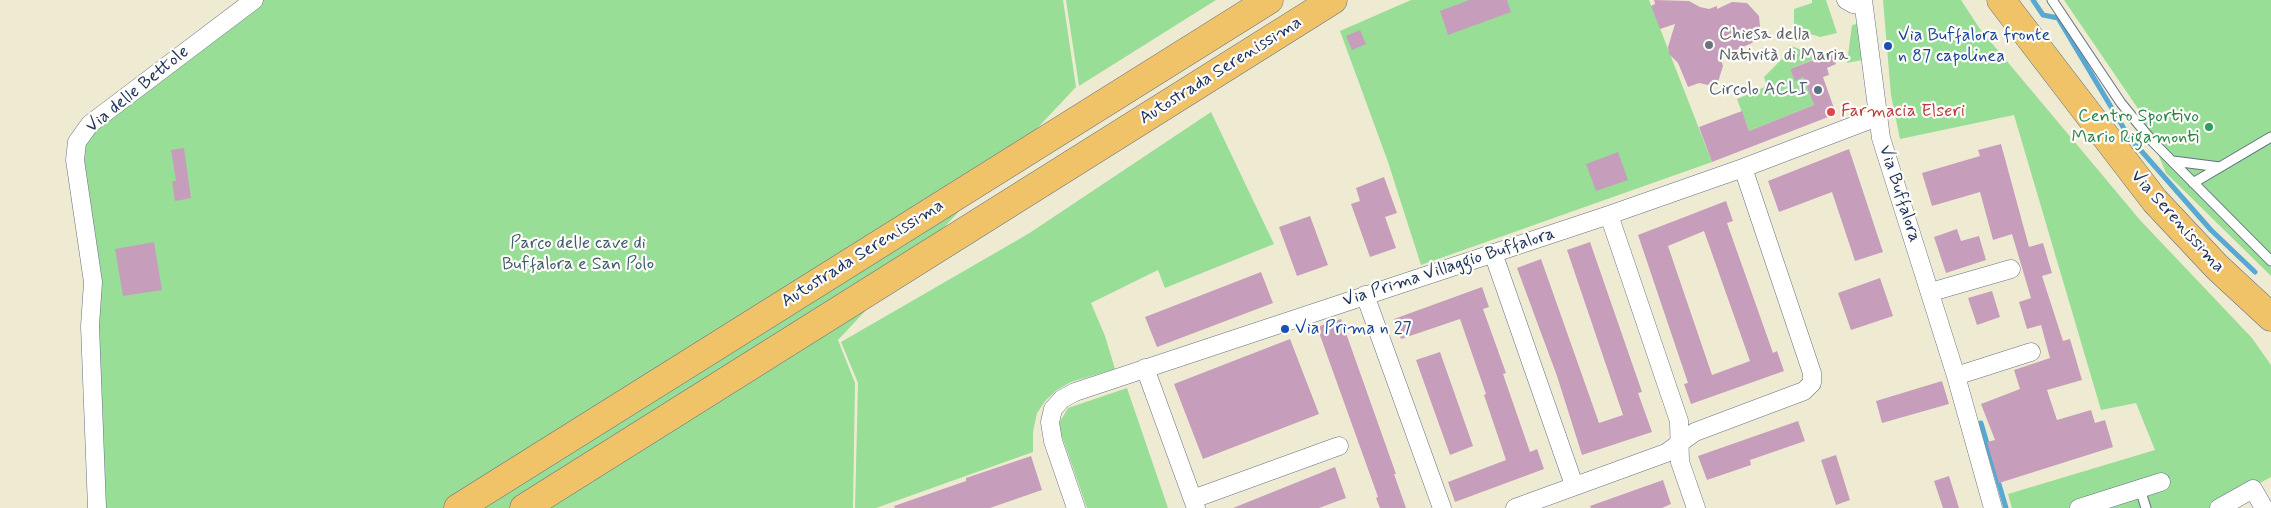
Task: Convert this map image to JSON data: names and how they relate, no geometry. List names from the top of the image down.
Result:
{
  "streets": {
    "main road": ["Autostrada Serenissima", "Via Serenissima"],
    "street": ["Via delle Bettole", "Via Buffalora", "Via Prima Villaggio Buffalora"]
  },
  "crossings": [
    ["Via Buffalora", "Via Prima Villaggio Buffalora"]
  ],
  "parks": ["Parco delle cave di Buffalora e San Polo"],
  "places": [
    "Chiesa della Natività di Maria",
    "Via Buffalora fronte n 87 capolinea",
    "Circolo ACLI",
    "Farmacia Elseri",
    "Centro Sportivo Mario Rigamonti",
    "Via Prima n 27"
  ]
}
